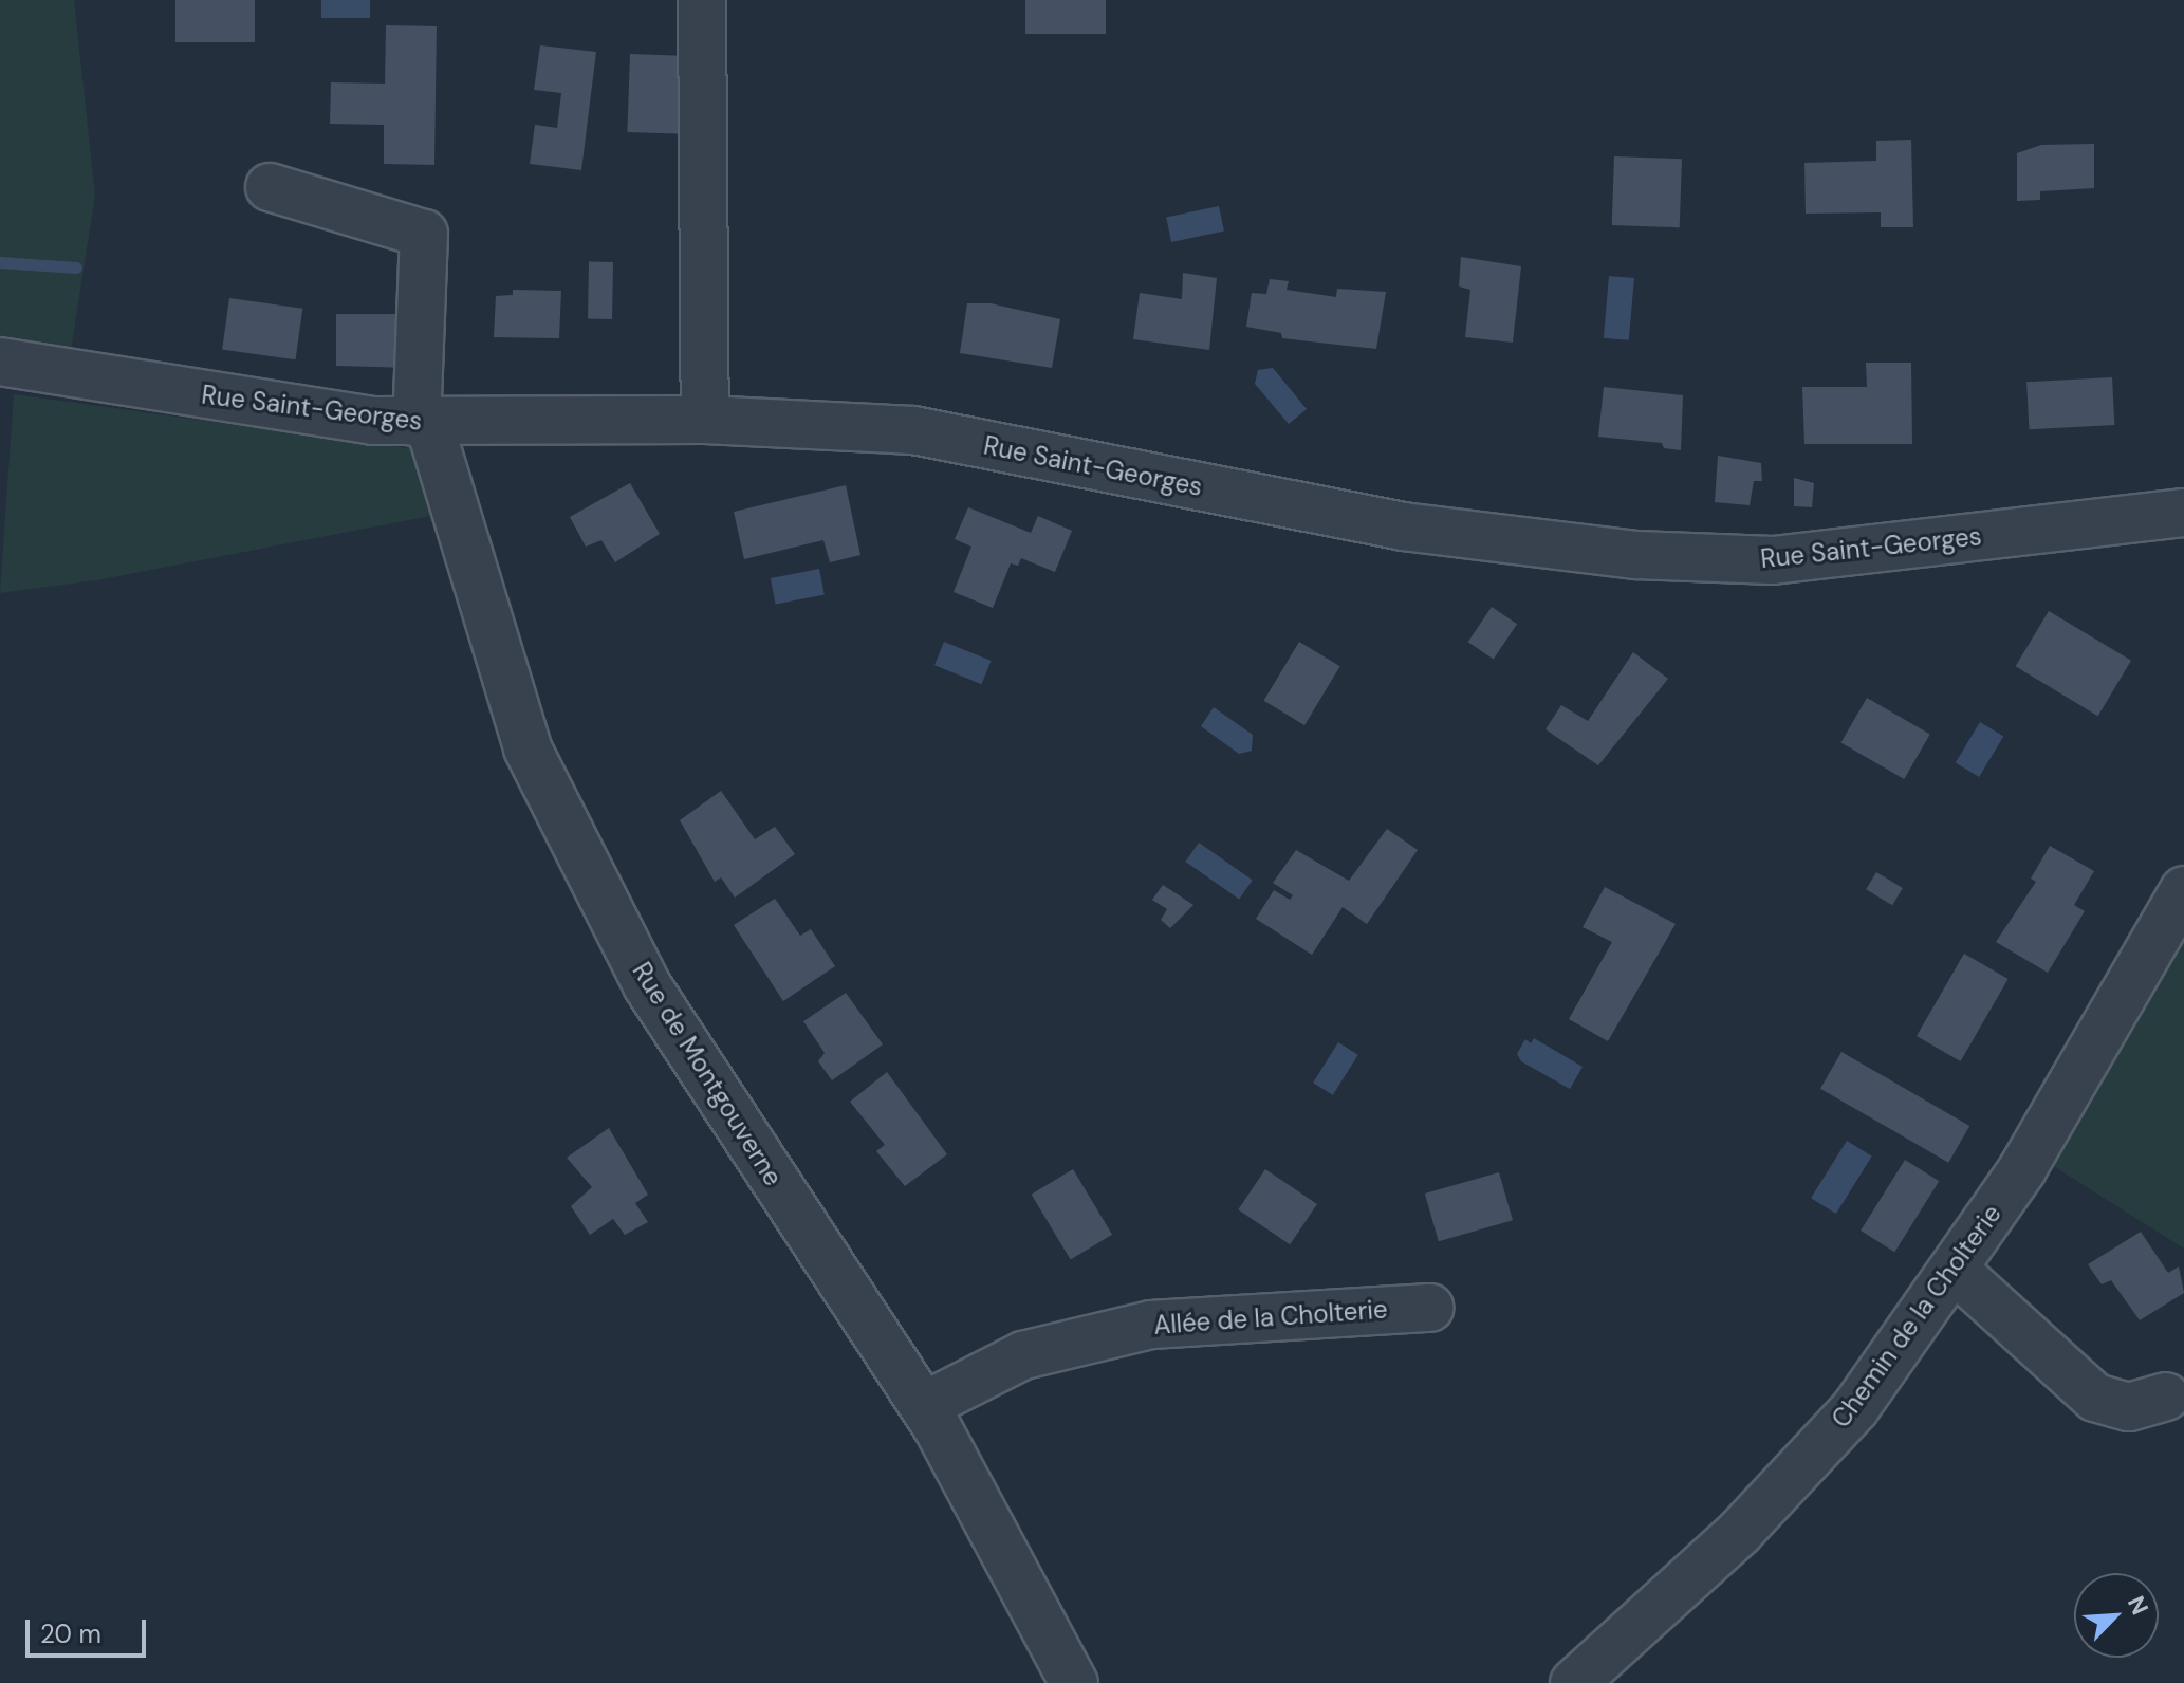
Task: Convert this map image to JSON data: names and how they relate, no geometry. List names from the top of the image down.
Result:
{
  "streets": {
    "street": [
      "Rue Saint-Georges",
      "Rue de Montgouverne",
      "Chemin de la Cholterie",
      "Allée de la Cholterie"
    ]
  },
  "crossings": [
    ["Rue Saint-Georges", "Rue de Montgouverne"],
    ["Rue de Montgouverne", "Allée de la Cholterie"]
  ],
  "scale_bar": "20 m",
  "north": "top right"
}
